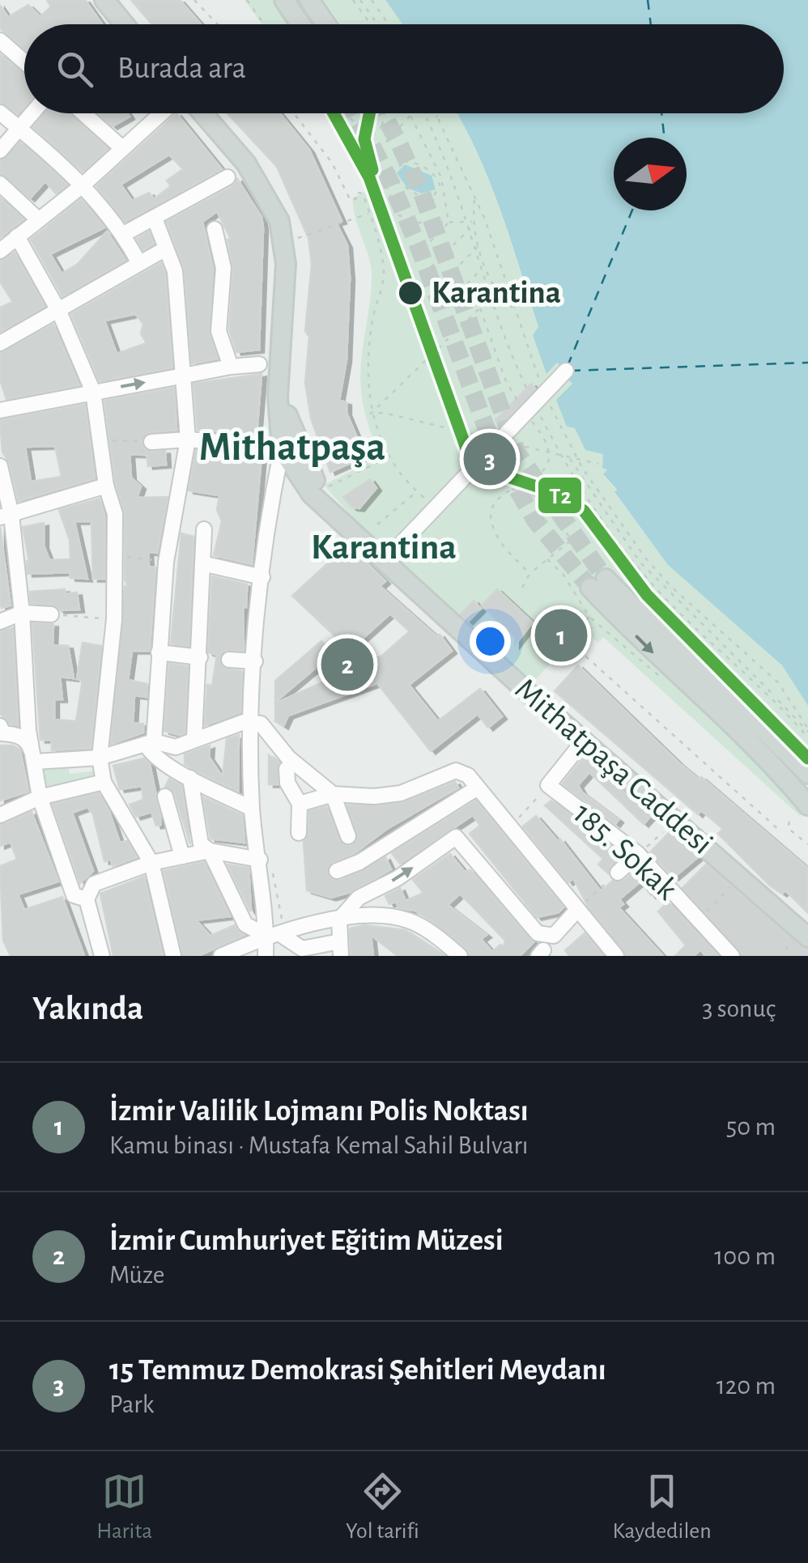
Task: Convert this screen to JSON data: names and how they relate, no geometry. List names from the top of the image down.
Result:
{
  "streets": {
    "main road": ["Mithatpaşa Caddesi"],
    "street": ["185. Sokak"]
  },
  "districts": ["Mithatpaşa", "Karantina"],
  "places": ["Karantina"],
  "lines": ["transit line T2"],
  "north": "right",
  "page": {
    "search": "Burada ara",
    "pins": ["3", "1", "2"],
    "heading": ["Yakında", "3 sonuç"],
    "list": [
      {
        "mark": "1",
        "name": "İzmir Valilik Lojmanı Polis Noktası",
        "note": "Kamu binası · Mustafa Kemal Sahil Bulvarı",
        "value": "50 m"
      },
      {
        "mark": "2",
        "name": "İzmir Cumhuriyet Eğitim Müzesi",
        "note": "Müze",
        "value": "100 m"
      },
      {
        "mark": "3",
        "name": "15 Temmuz Demokrasi Şehitleri Meydanı",
        "note": "Park",
        "value": "120 m"
      }
    ],
    "nav": ["Harita", "Yol tarifi", "Kaydedilen"]
  }
}
